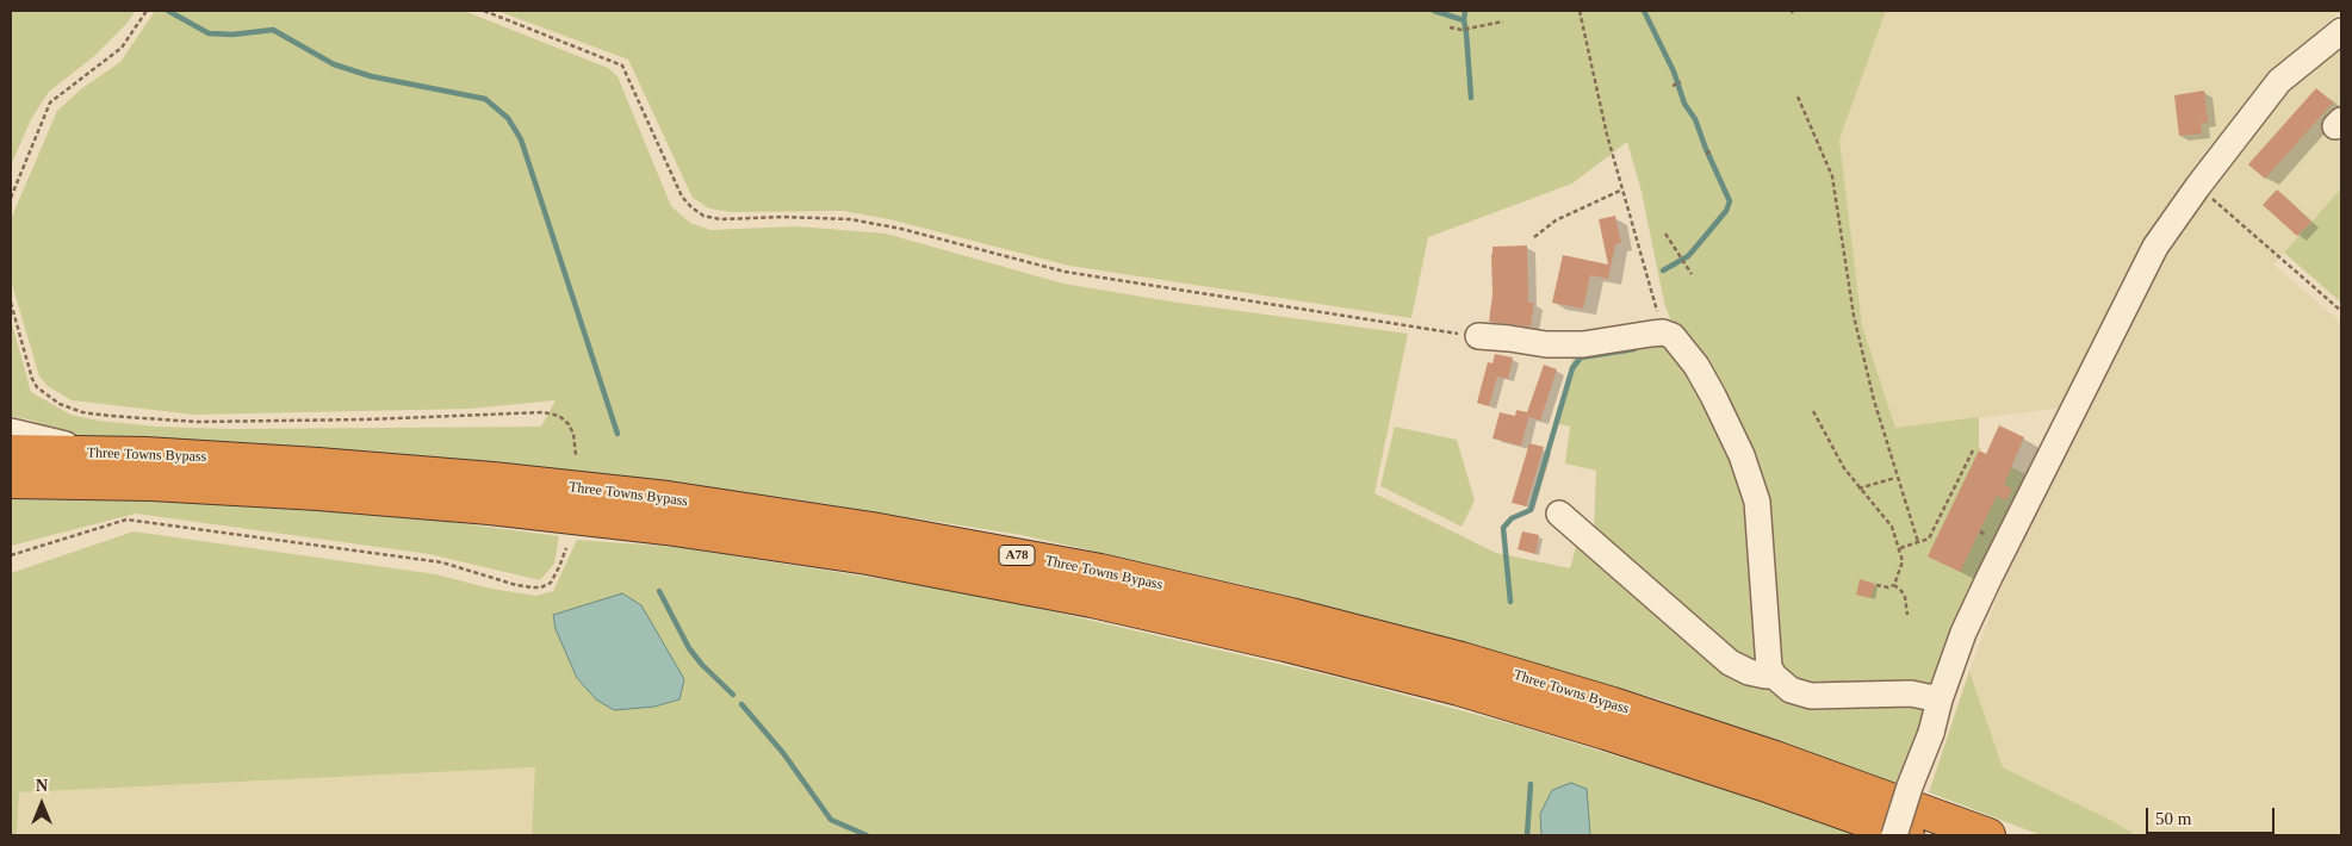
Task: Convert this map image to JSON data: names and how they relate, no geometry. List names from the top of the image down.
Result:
{
  "streets": {
    "highway": ["Three Towns Bypass", "A78"]
  },
  "scale_bar": "50 m",
  "north": "top"
}
